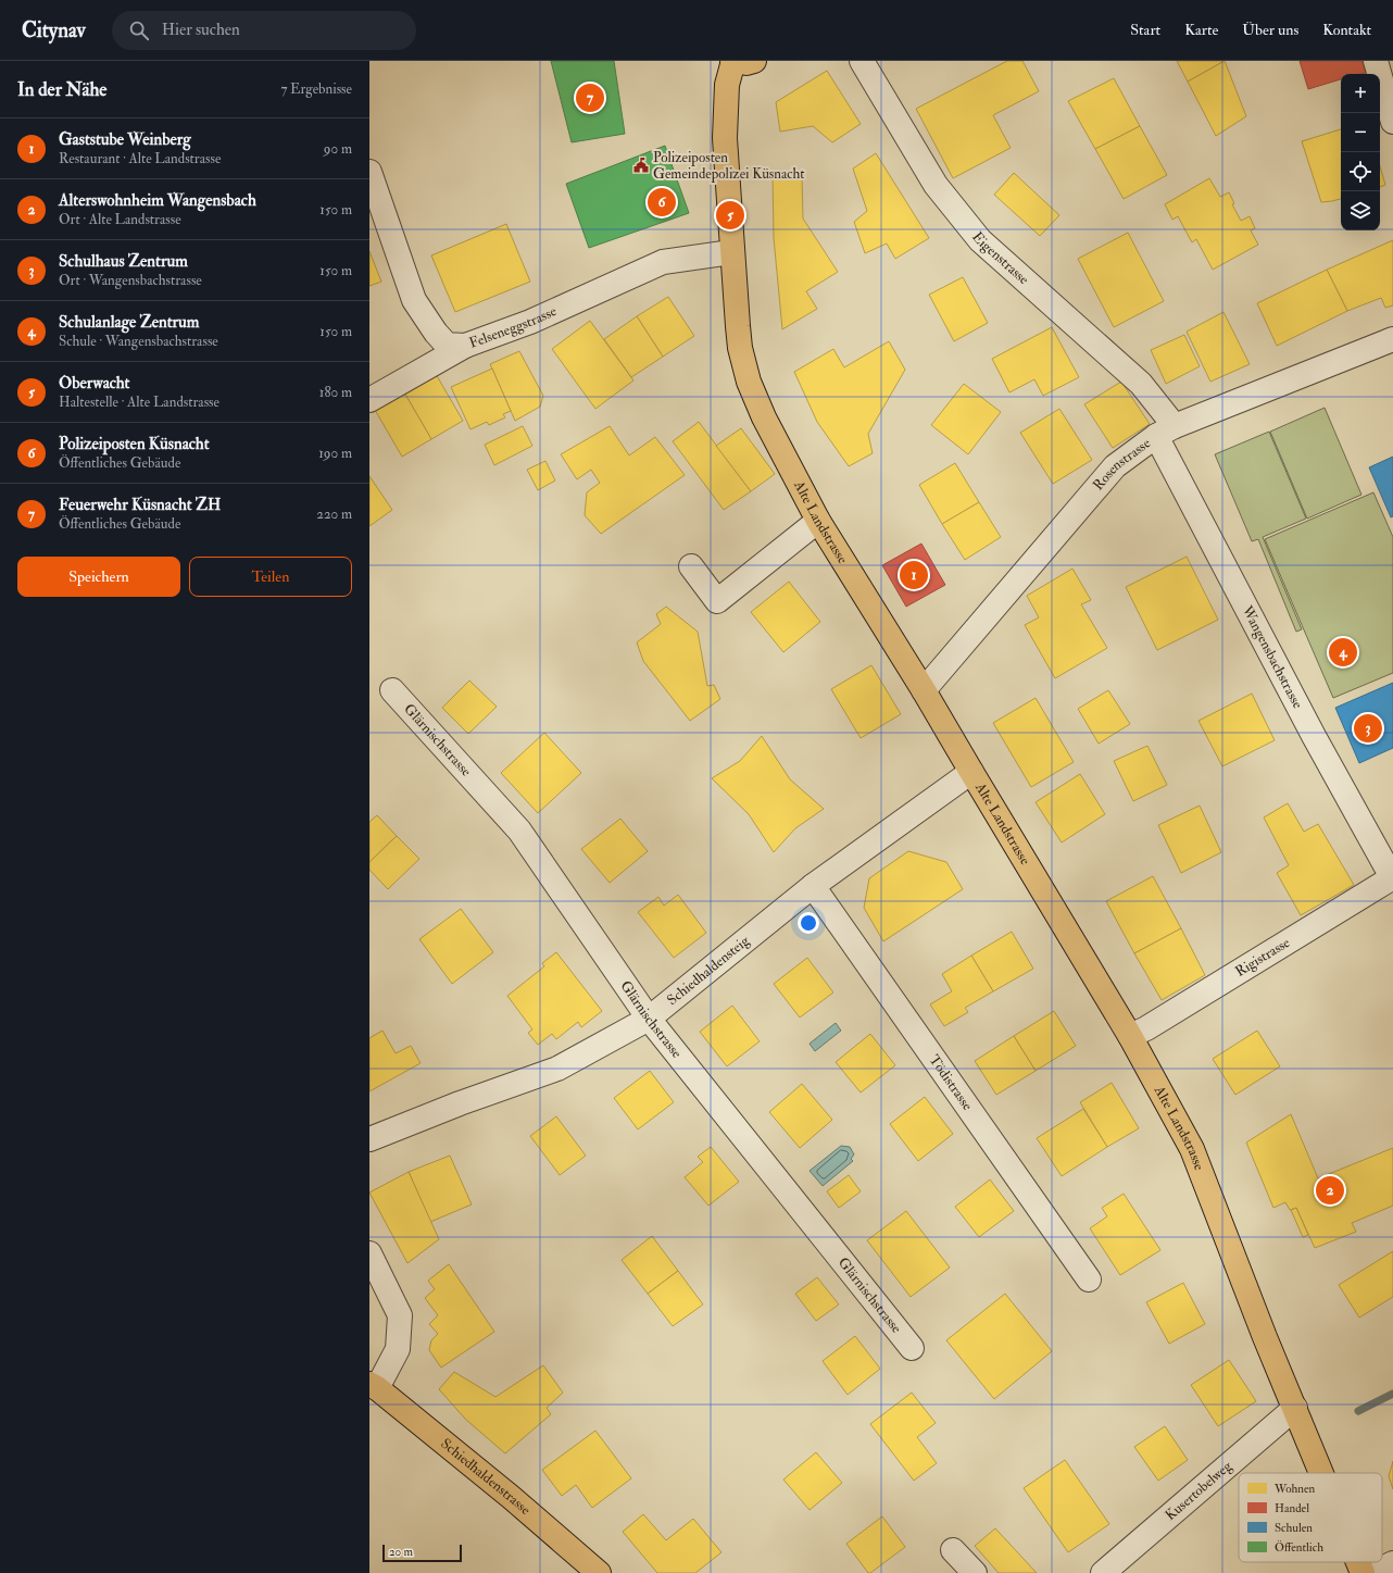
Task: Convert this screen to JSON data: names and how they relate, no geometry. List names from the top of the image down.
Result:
{
  "streets": {
    "main road": ["Alte Landstrasse", "Schiedhaldenstrasse"],
    "street": [
      "Eigenstrasse",
      "Felseneggstrasse",
      "Rosenstrasse",
      "Wangensbachstrasse",
      "Glärnischstrasse",
      "Rigistrasse",
      "Schiedhaldensteig",
      "Tödistrasse",
      "Kusertobelweg"
    ]
  },
  "crossings": [
    ["Eigenstrasse", "Rosenstrasse"],
    ["Eigenstrasse", "Wangensbachstrasse"],
    ["Felseneggstrasse", "Alte Landstrasse"],
    ["Rosenstrasse", "Alte Landstrasse"],
    ["Rosenstrasse", "Wangensbachstrasse"],
    ["Alte Landstrasse", "Rigistrasse"],
    ["Alte Landstrasse", "Schiedhaldensteig"],
    ["Alte Landstrasse", "Kusertobelweg"],
    ["Wangensbachstrasse", "Rigistrasse"],
    ["Glärnischstrasse", "Schiedhaldensteig"],
    ["Schiedhaldensteig", "Tödistrasse"]
  ],
  "places": {
    "public building": ["Polizeiposten Gemeindepolizei Küsnacht"]
  },
  "legend": [
    "Wohnen",
    "Handel",
    "Schulen",
    "Öffentlich"
  ],
  "scale_bar": "20 m",
  "page": {
    "header": "Citynav",
    "search": "Hier suchen",
    "nav": [
      "Start",
      "Karte",
      "Über uns",
      "Kontakt"
    ],
    "heading": ["In der Nähe", "7 Ergebnisse"],
    "map_buttons": ["+", "−"],
    "pins": [
      "7",
      "6",
      "5",
      "1",
      "4",
      "3",
      "2"
    ],
    "list": [
      {
        "mark": "1",
        "name": "Gaststube Weinberg",
        "note": "Restaurant · Alte Landstrasse",
        "value": "90 m"
      },
      {
        "mark": "2",
        "name": "Alterswohnheim Wangensbach",
        "note": "Ort · Alte Landstrasse",
        "value": "150 m"
      },
      {
        "mark": "3",
        "name": "Schulhaus Zentrum",
        "note": "Ort · Wangensbachstrasse",
        "value": "150 m"
      },
      {
        "mark": "4",
        "name": "Schulanlage Zentrum",
        "note": "Schule · Wangensbachstrasse",
        "value": "150 m"
      },
      {
        "mark": "5",
        "name": "Oberwacht",
        "note": "Haltestelle · Alte Landstrasse",
        "value": "180 m"
      },
      {
        "mark": "6",
        "name": "Polizeiposten Küsnacht",
        "note": "Öffentliches Gebäude",
        "value": "190 m"
      },
      {
        "mark": "7",
        "name": "Feuerwehr Küsnacht ZH",
        "note": "Öffentliches Gebäude",
        "value": "220 m"
      }
    ],
    "buttons": ["Speichern", "Teilen"],
    "scale": "20 m"
  }
}
